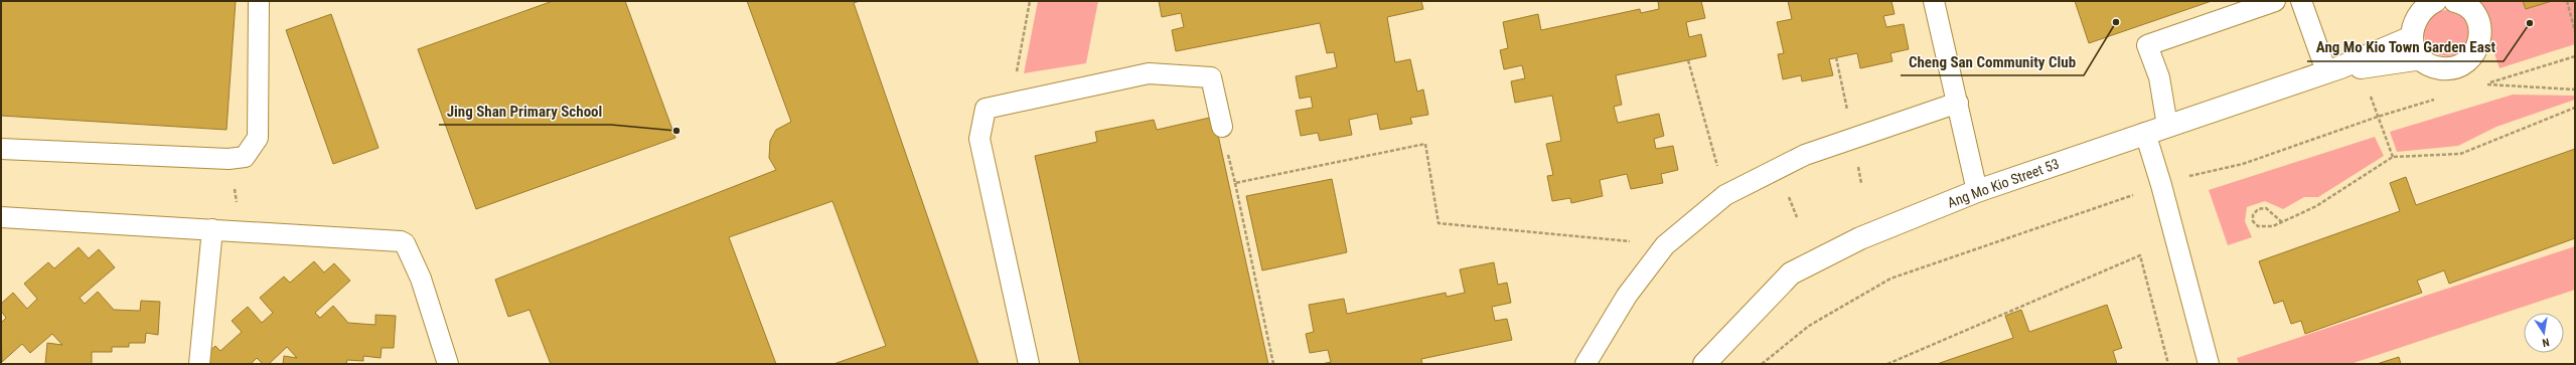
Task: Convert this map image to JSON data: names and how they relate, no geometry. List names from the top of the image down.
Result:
{
  "streets": {
    "street": ["Ang Mo Kio Street 53"]
  },
  "places": ["Cheng San Community Club", "Ang Mo Kio Town Garden East", "Jing Shan Primary School"],
  "north": "bottom"
}
